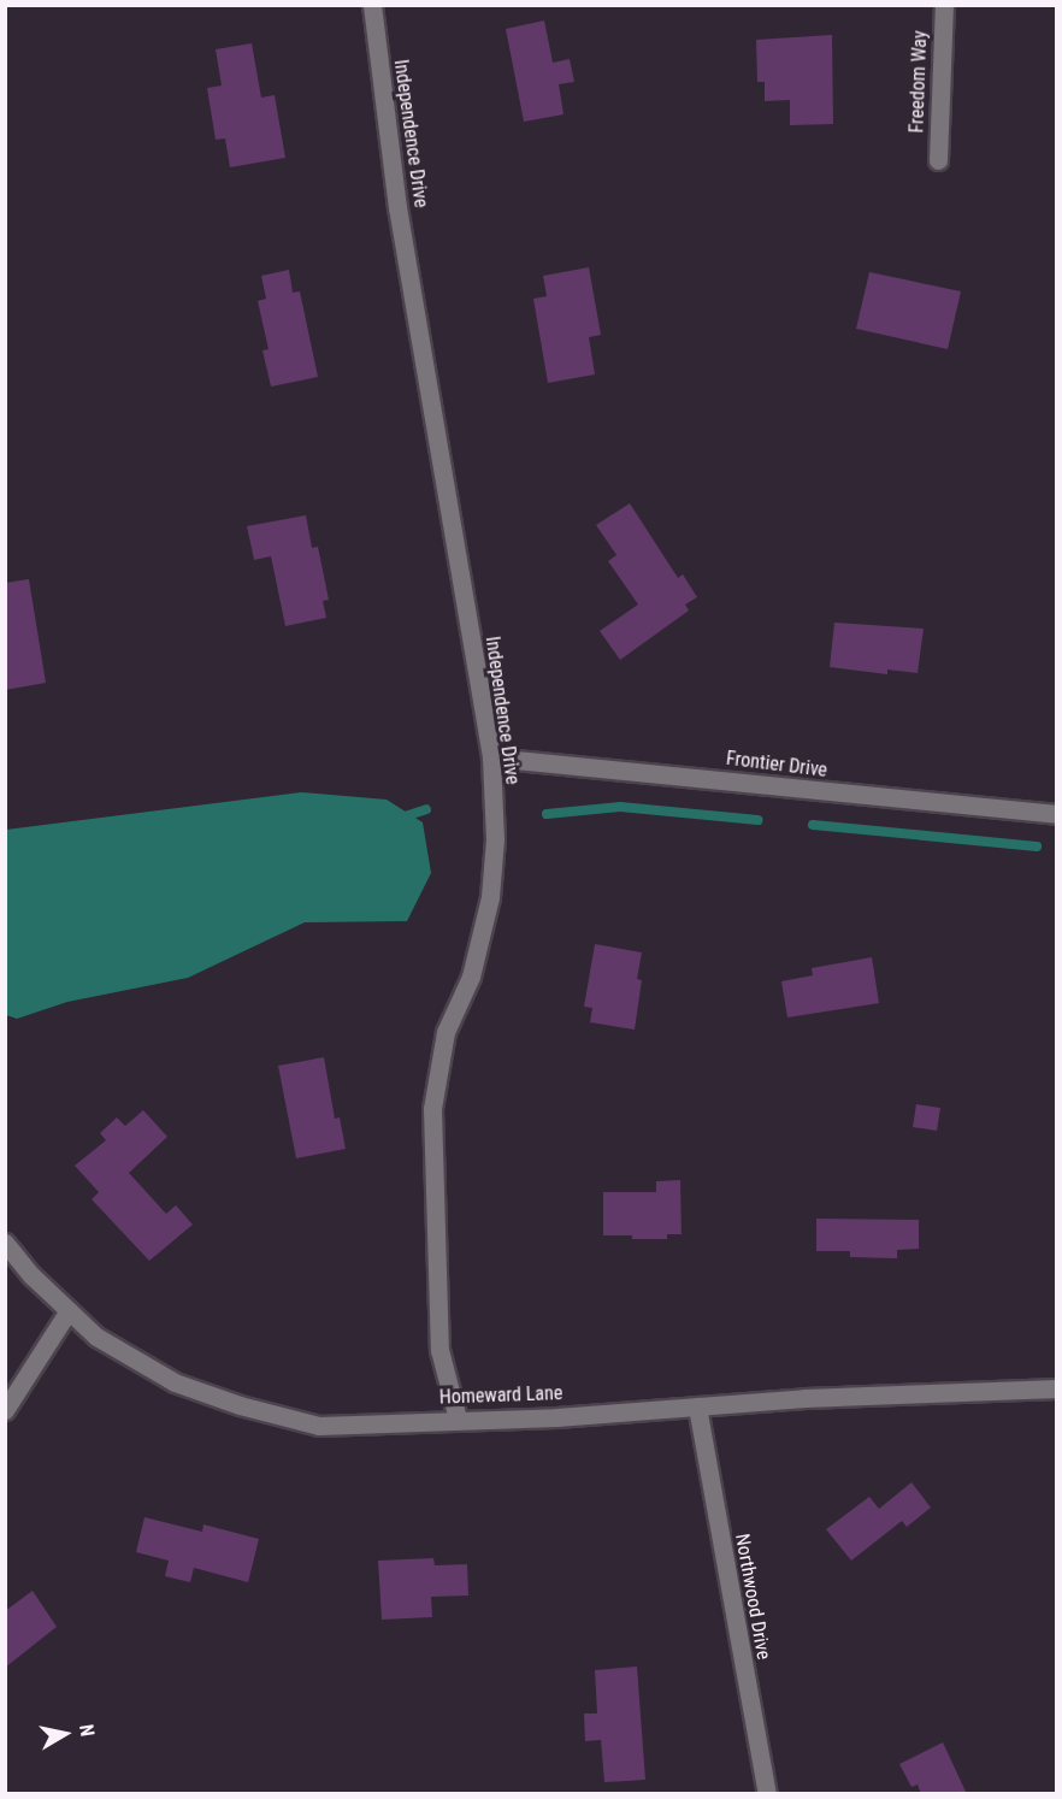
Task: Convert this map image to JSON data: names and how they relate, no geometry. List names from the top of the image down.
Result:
{
  "streets": {
    "street": [
      "Freedom Way",
      "Independence Drive",
      "Frontier Drive",
      "Homeward Lane",
      "Northwood Drive"
    ]
  },
  "crossings": [
    ["Independence Drive", "Frontier Drive"],
    ["Independence Drive", "Homeward Lane"],
    ["Homeward Lane", "Northwood Drive"]
  ],
  "north": "right"
}
